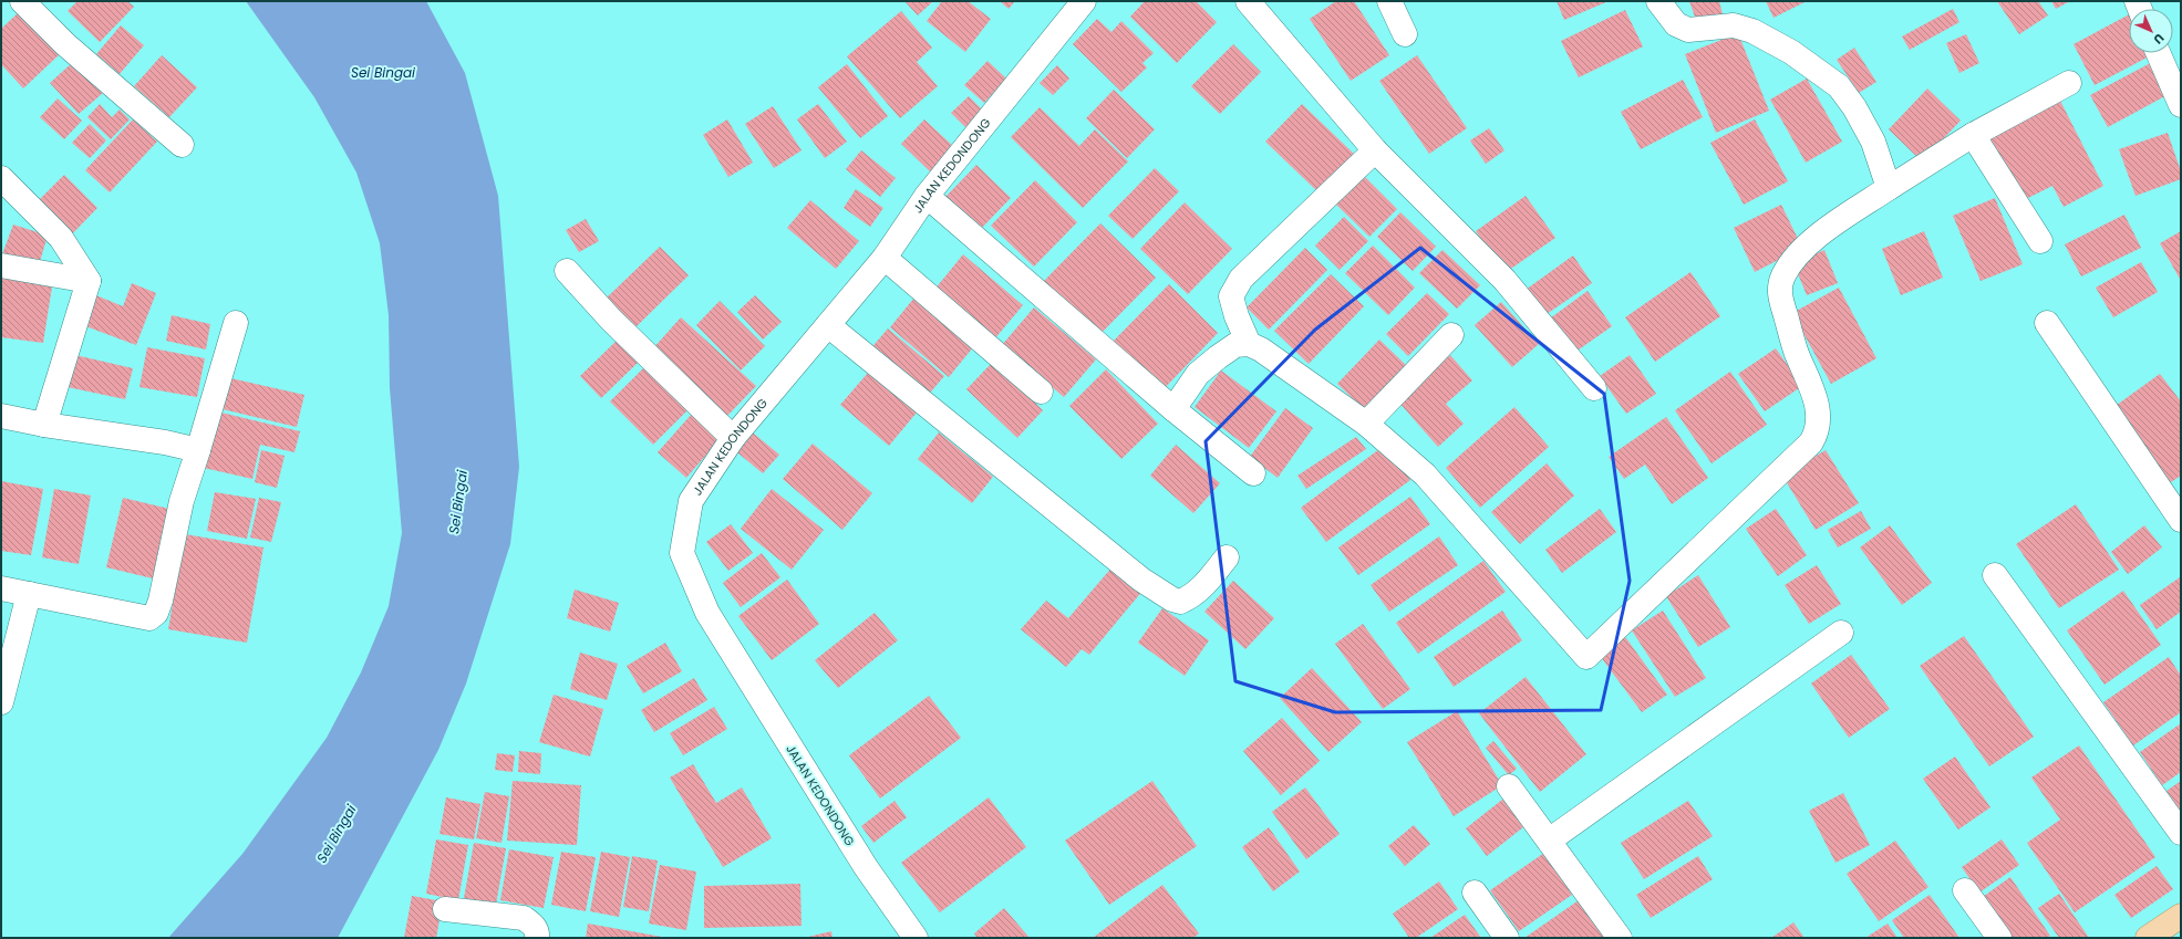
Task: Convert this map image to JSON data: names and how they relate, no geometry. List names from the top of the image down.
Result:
{
  "streets": {
    "street": ["JALAN KEDONDONG"]
  },
  "water": ["Sei Bingai"],
  "north": "bottom right"
}
